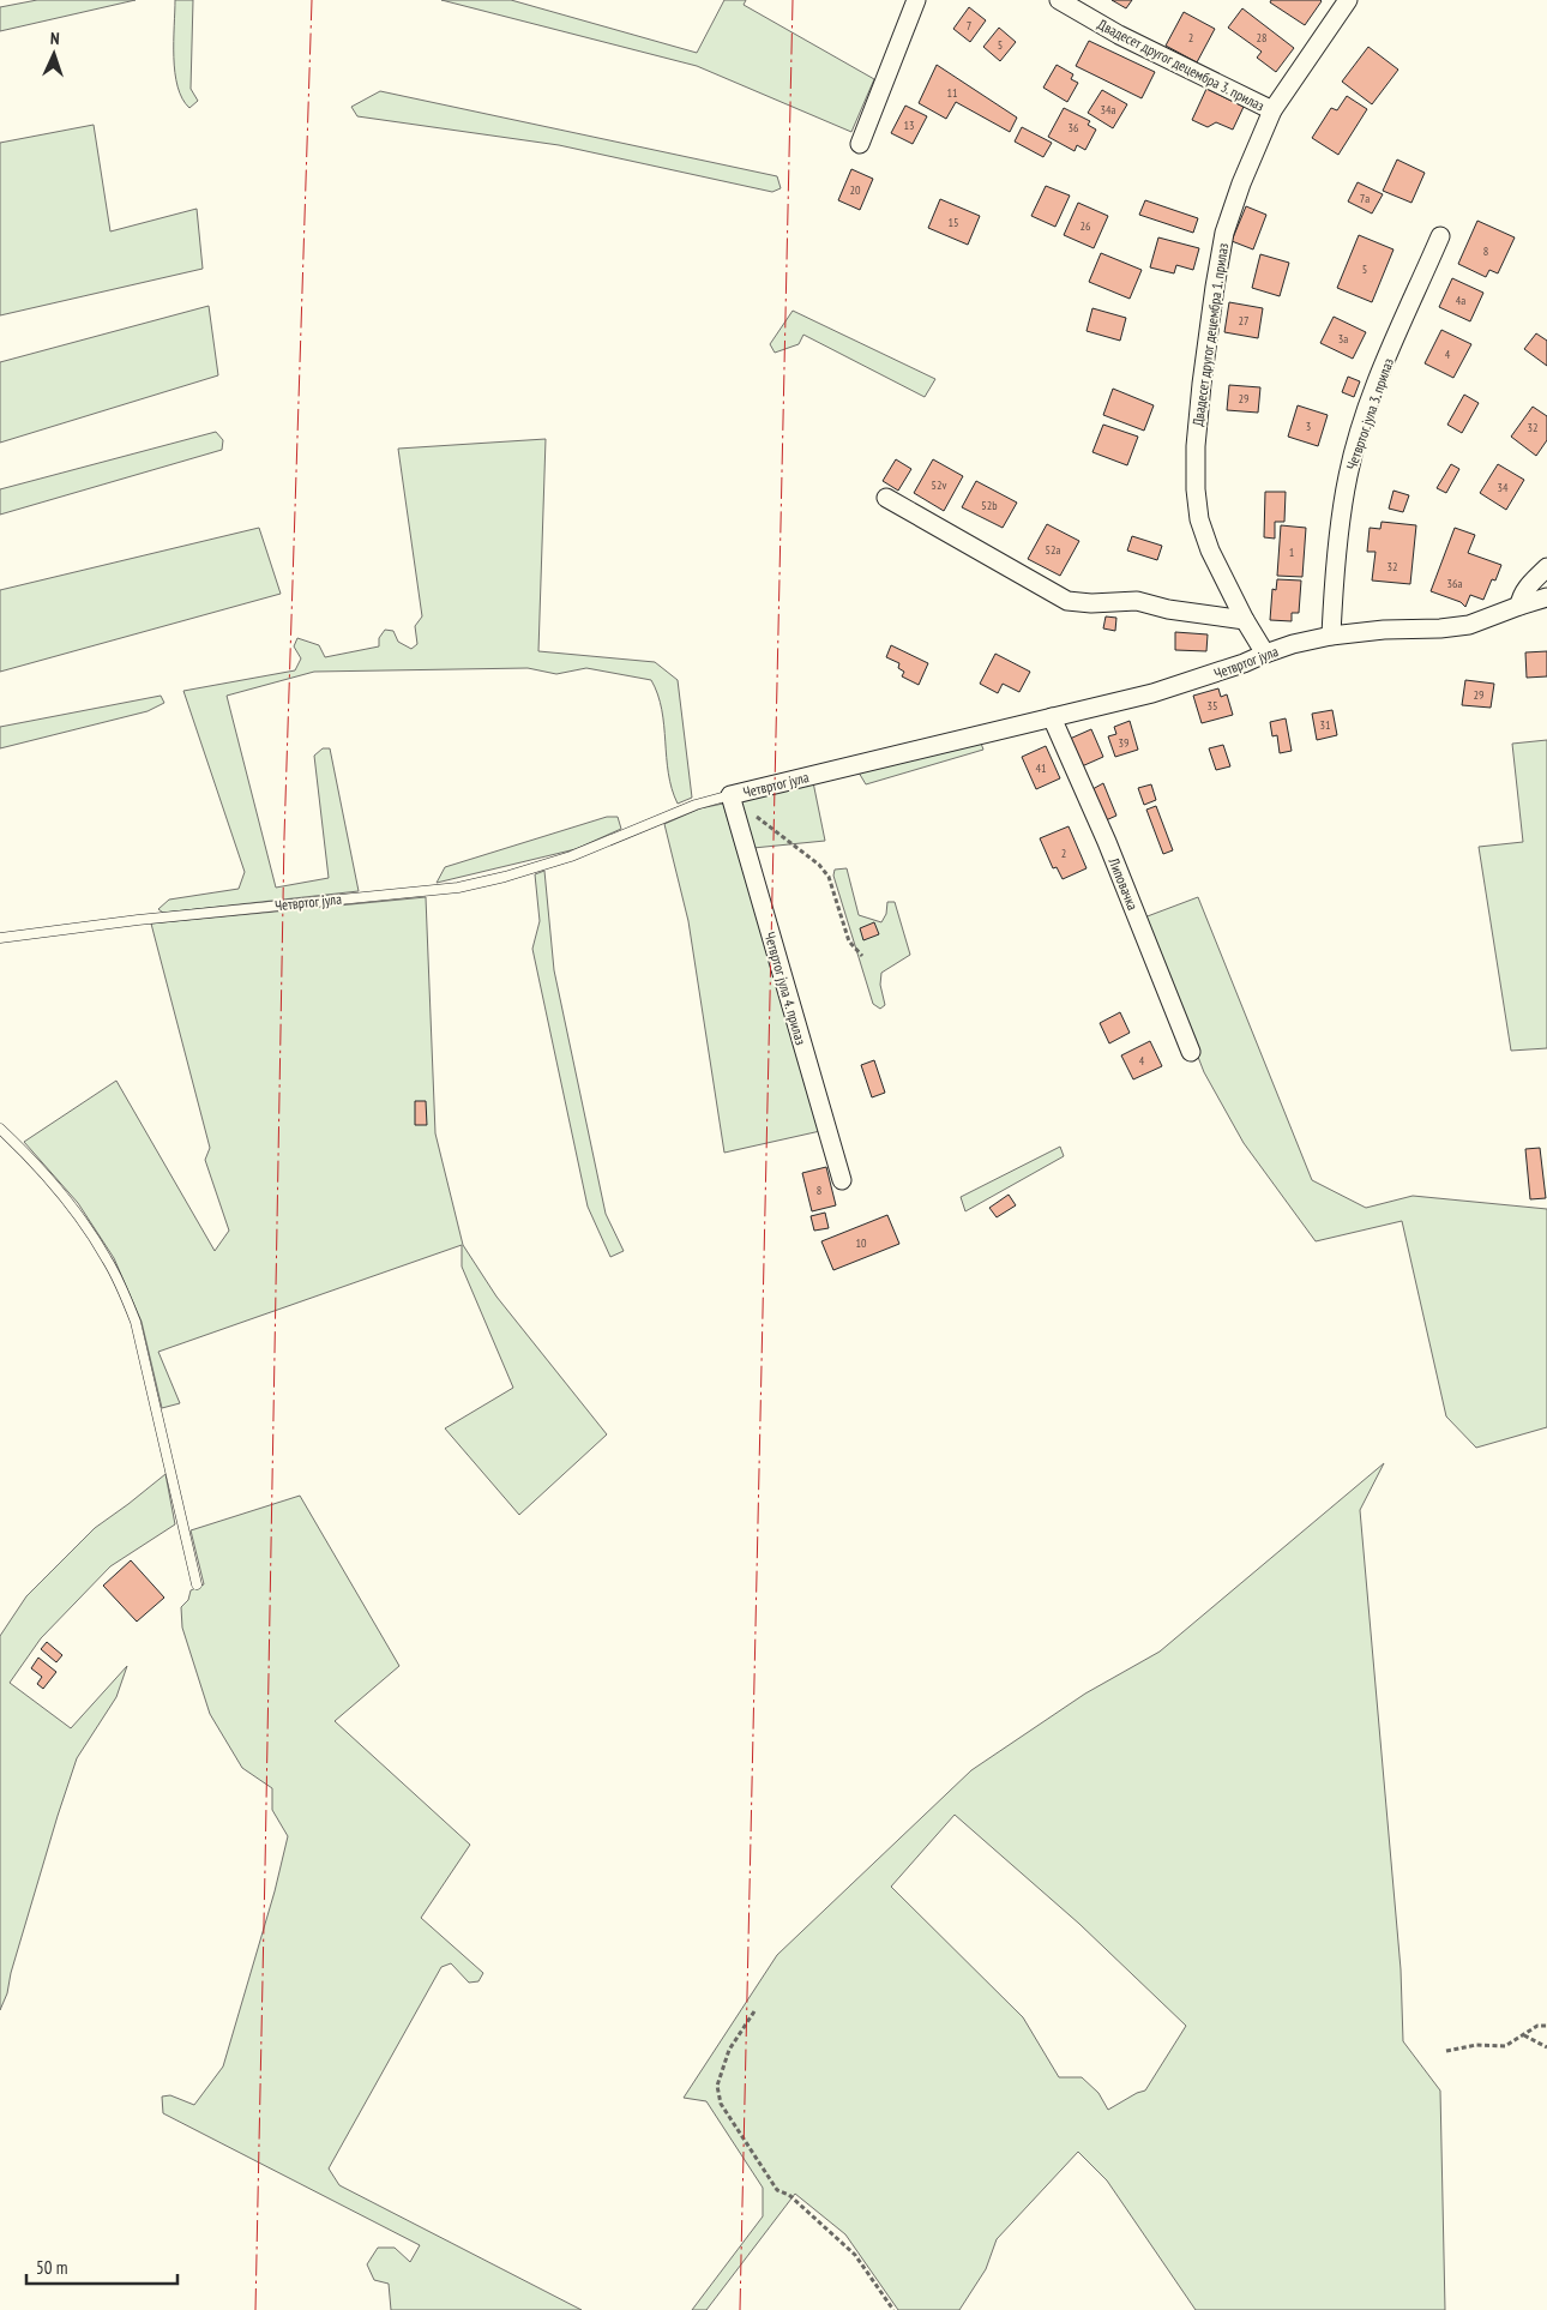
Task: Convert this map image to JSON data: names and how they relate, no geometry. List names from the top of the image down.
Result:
{
  "streets": {
    "street": [
      "Двадесет другог децембра 3. прилаз",
      "Двадесет другог децембра 1. прилаз",
      "Четвртог јула 3. прилаз",
      "Четвртог јула",
      "Липовачка",
      "Четвртог јула 4. прилаз"
    ]
  },
  "crossings": [
    ["Двадесет другог децембра 3. прилаз", "Двадесет другог децембра 1. прилаз"],
    ["Двадесет другог децембра 1. прилаз", "Четвртог јула"],
    ["Четвртог јула 3. прилаз", "Четвртог јула"],
    ["Четвртог јула", "Липовачка"],
    ["Четвртог јула", "Четвртог јула 4. прилаз"]
  ],
  "house_numbers": [
    "7",
    "2",
    "28",
    "5",
    "11",
    "34a",
    "13",
    "36",
    "20",
    "7a",
    "15",
    "26",
    "8",
    "5",
    "4a",
    "27",
    "3a",
    "4",
    "29",
    "3",
    "32",
    "52v",
    "34",
    "52b",
    "52a",
    "1",
    "32",
    "36a",
    "29",
    "35",
    "31",
    "39",
    "41",
    "2",
    "4",
    "8",
    "10"
  ],
  "scale_bar": "50 m",
  "north": "top"
}
